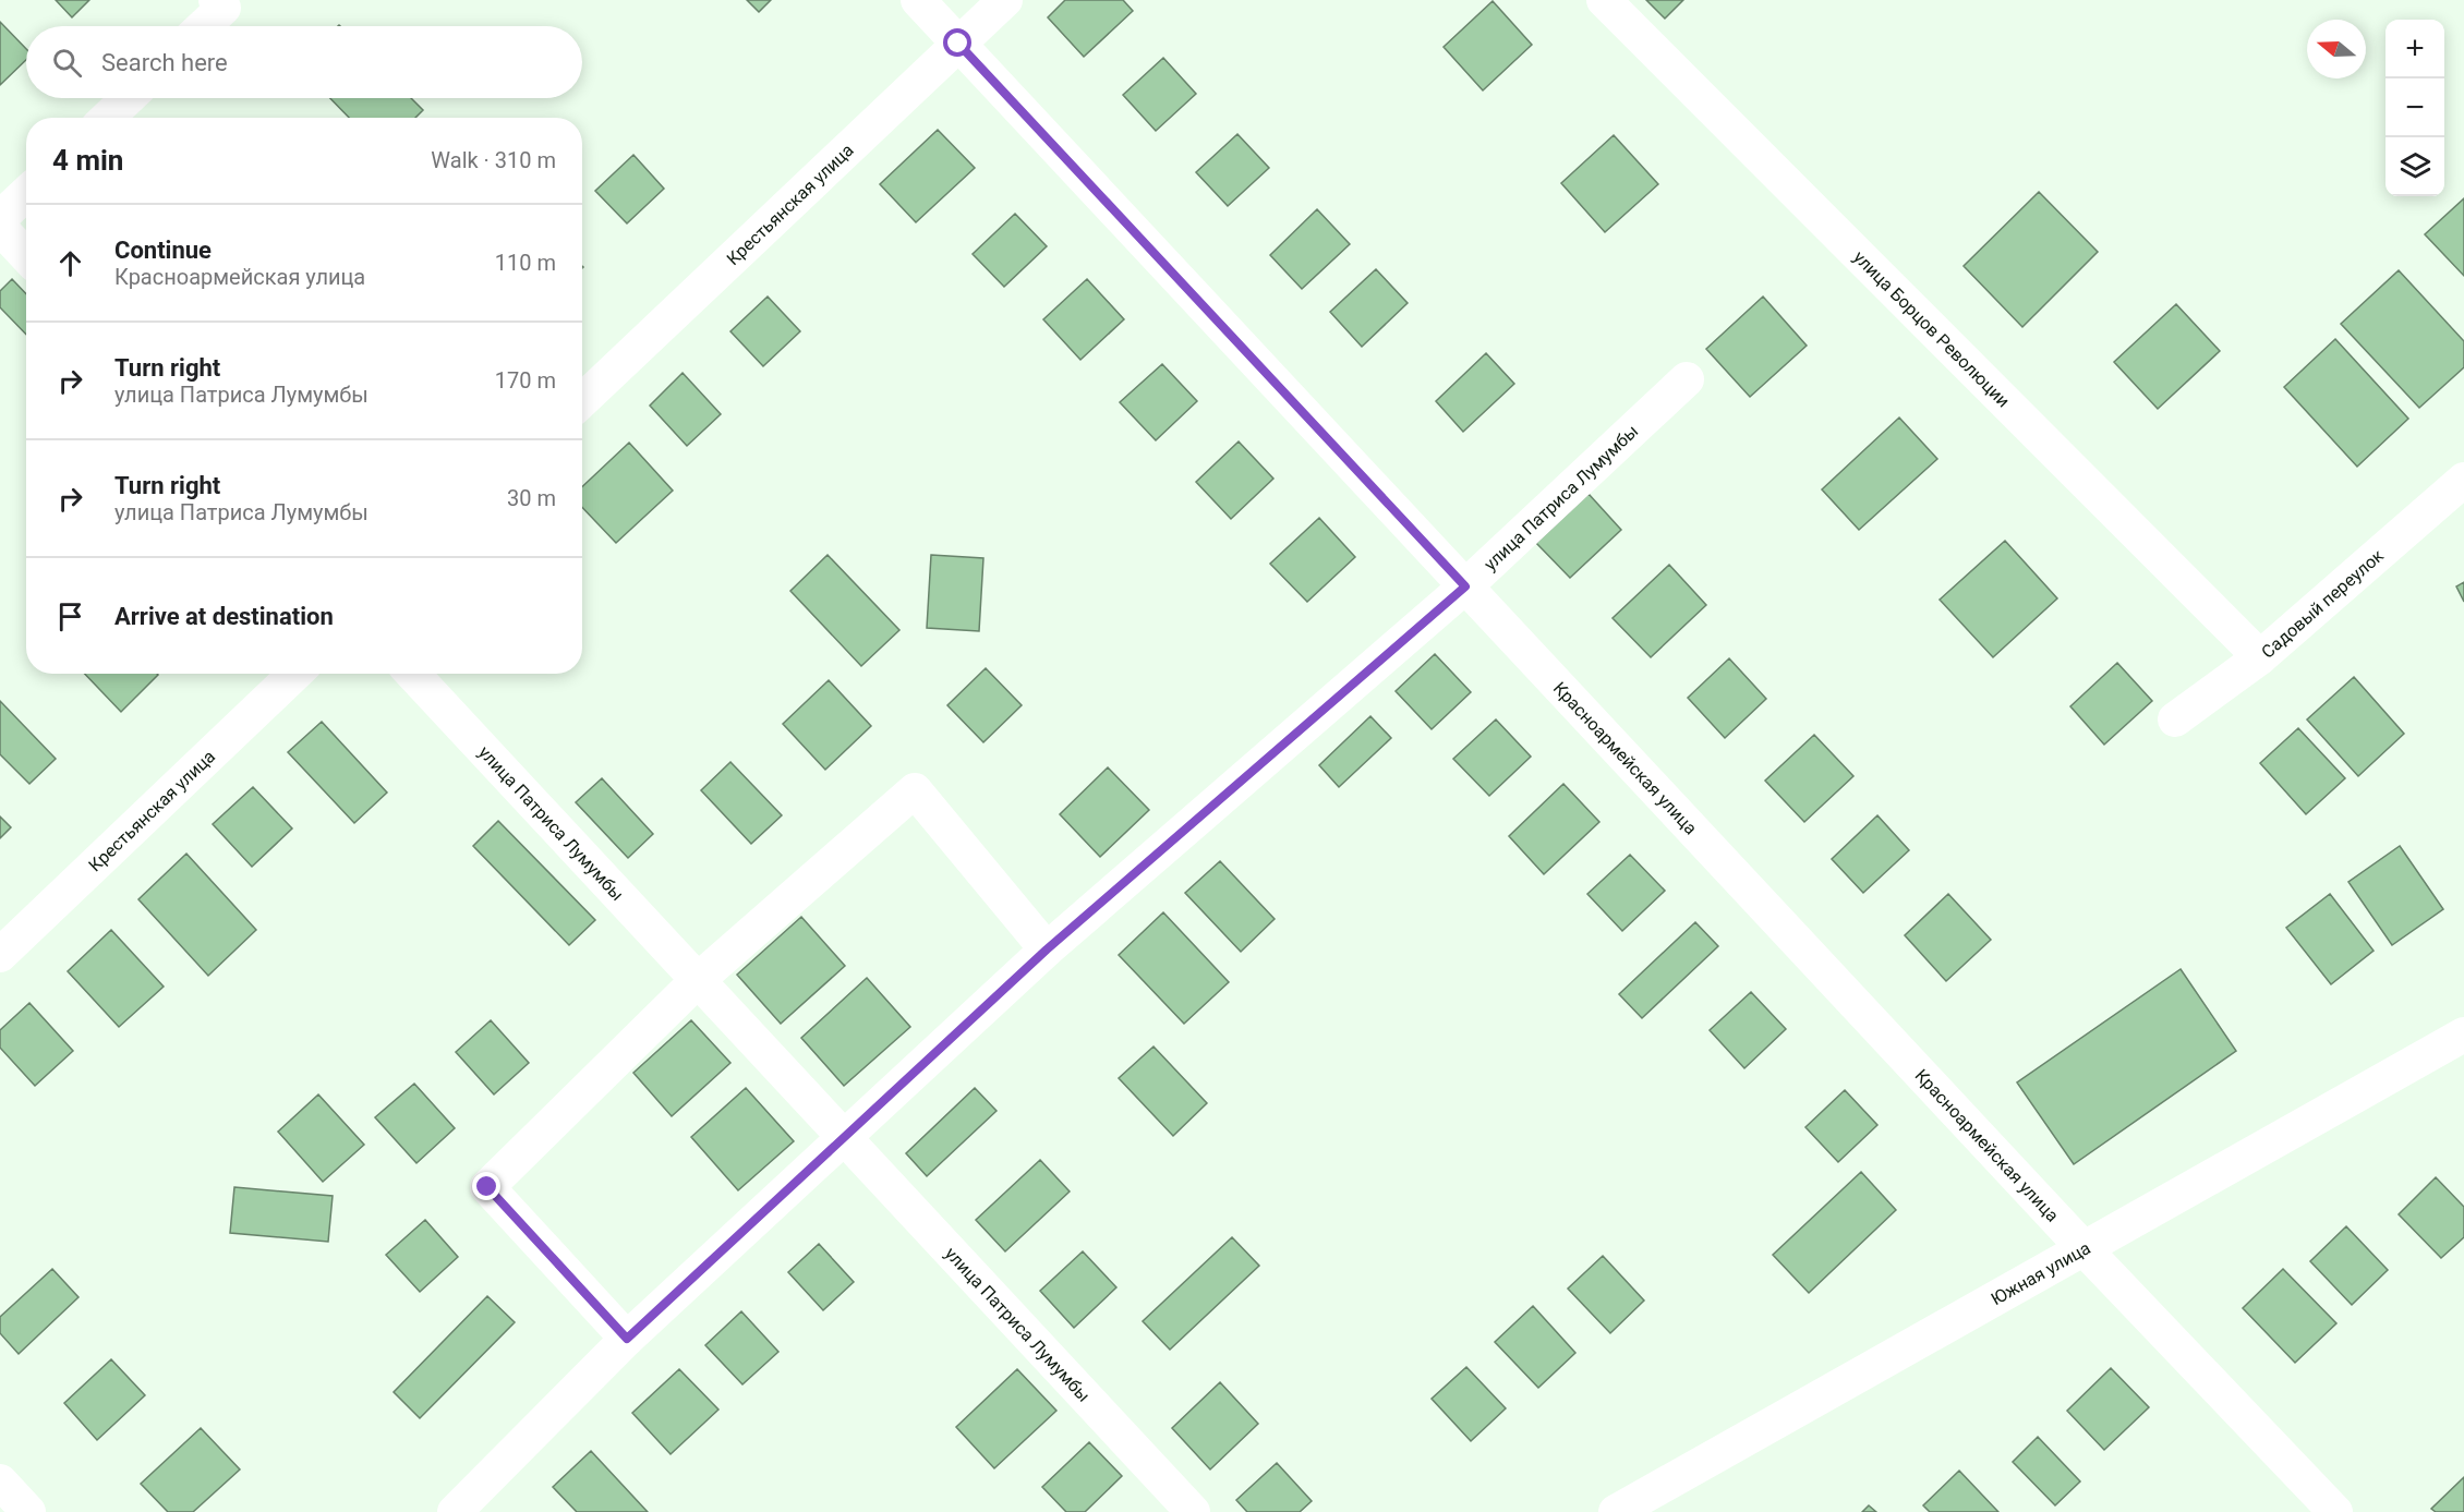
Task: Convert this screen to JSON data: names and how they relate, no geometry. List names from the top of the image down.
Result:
{
  "streets": {
    "street": [
      "Крестьянская улица",
      "улица Борцов Революции",
      "улица Патриса Лумумбы",
      "Садовый переулок",
      "Красноармейская улица",
      "Южная улица"
    ]
  },
  "crossings": [
    ["Крестьянская улица", "Красноармейская улица"],
    ["улица Борцов Революции", "Садовый переулок"],
    ["улица Патриса Лумумбы", "Красноармейская улица"],
    ["Красноармейская улица", "Южная улица"]
  ],
  "north": "left",
  "page": {
    "map_buttons": ["+", "−"],
    "search": "Search here",
    "heading": ["4 min", "Walk · 310 m"],
    "list": [
      ["Continue", "Красноармейская улица", "110 m"],
      ["Turn right", "улица Патриса Лумумбы", "170 m"],
      ["Turn right", "улица Патриса Лумумбы", "30 m"],
      "Arrive at destination"
    ]
  }
}
